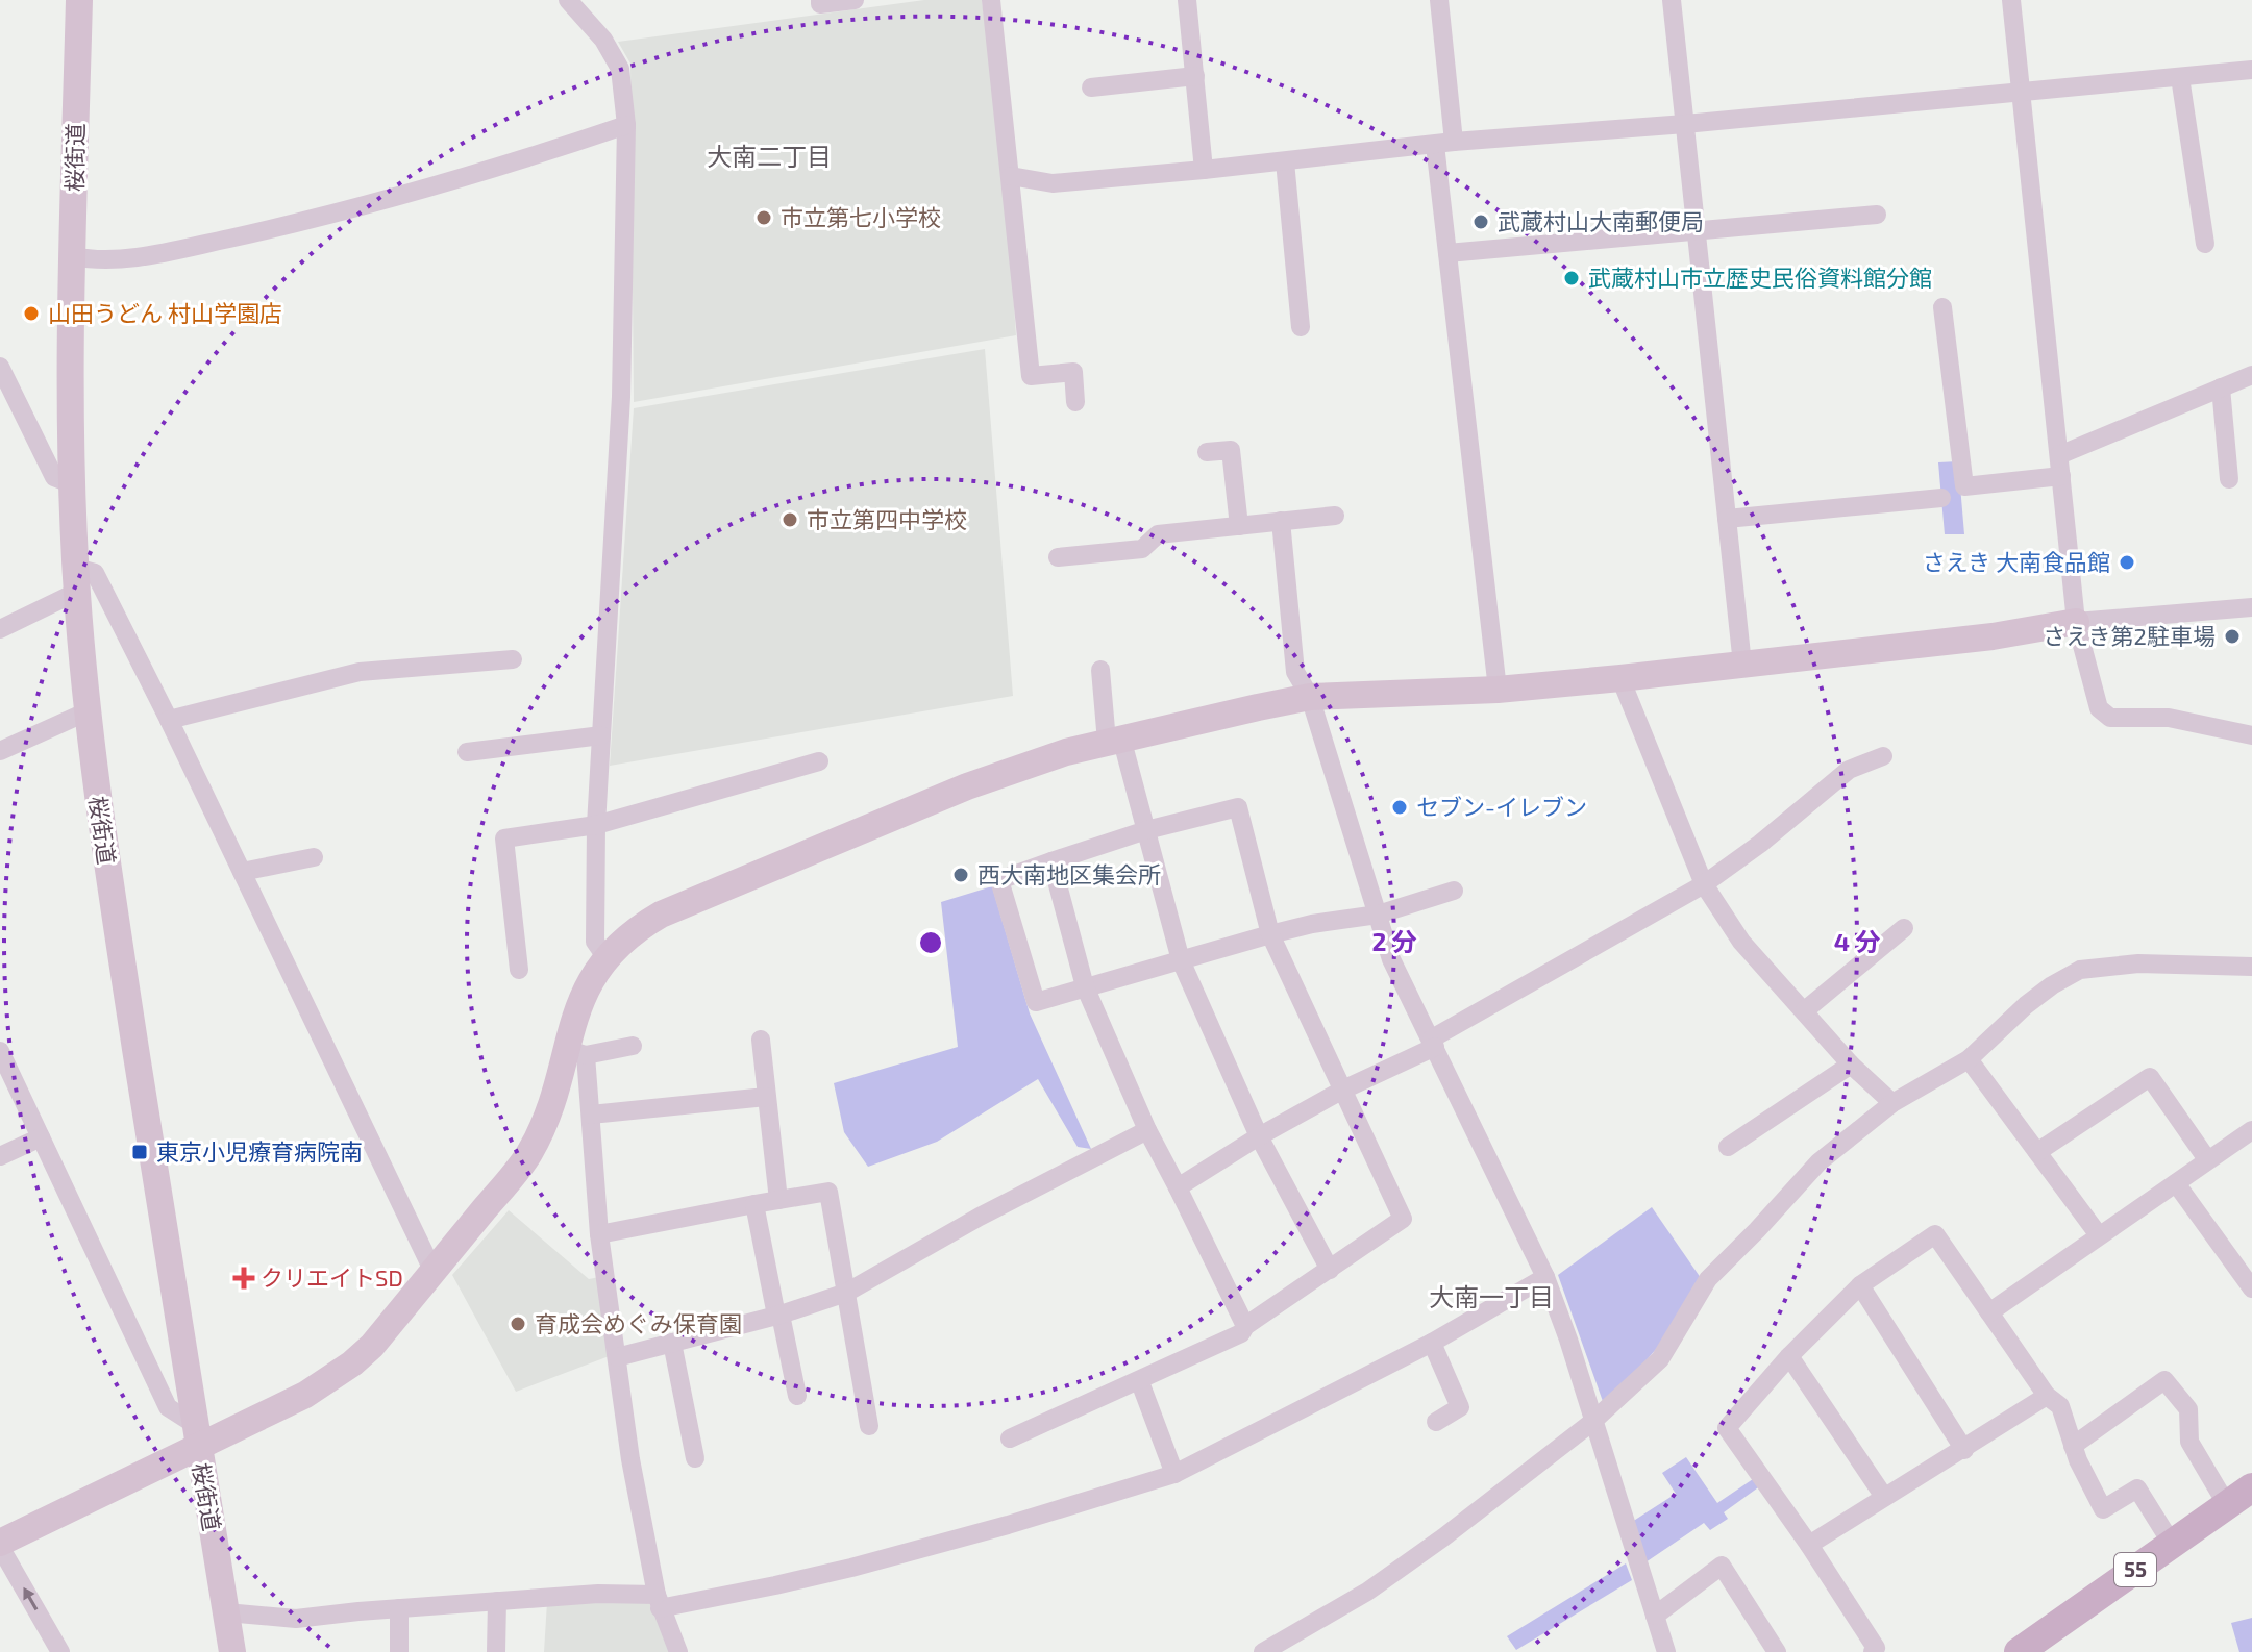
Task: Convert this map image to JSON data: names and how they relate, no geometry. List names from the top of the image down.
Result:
{
  "streets": {
    "main road": ["55"],
    "street": ["桜街道"]
  },
  "districts": ["大南二丁目", "大南一丁目"],
  "places": {
    "other": [
      "市立第七小学校",
      "武蔵村山大南郵便局",
      "武蔵村山市立歴史民俗資料館分館",
      "山田うどん 村山学園店",
      "市立第四中学校",
      "さえき 大南食品館",
      "さえき第2駐車場",
      "セブン-イレブン",
      "西大南地区集会所",
      "育成会めぐみ保育園"
    ],
    "transit": ["東京小児療育病院南"],
    "health": ["クリエイトSD"]
  },
  "rings": ["2 分", "4 分"]
}
